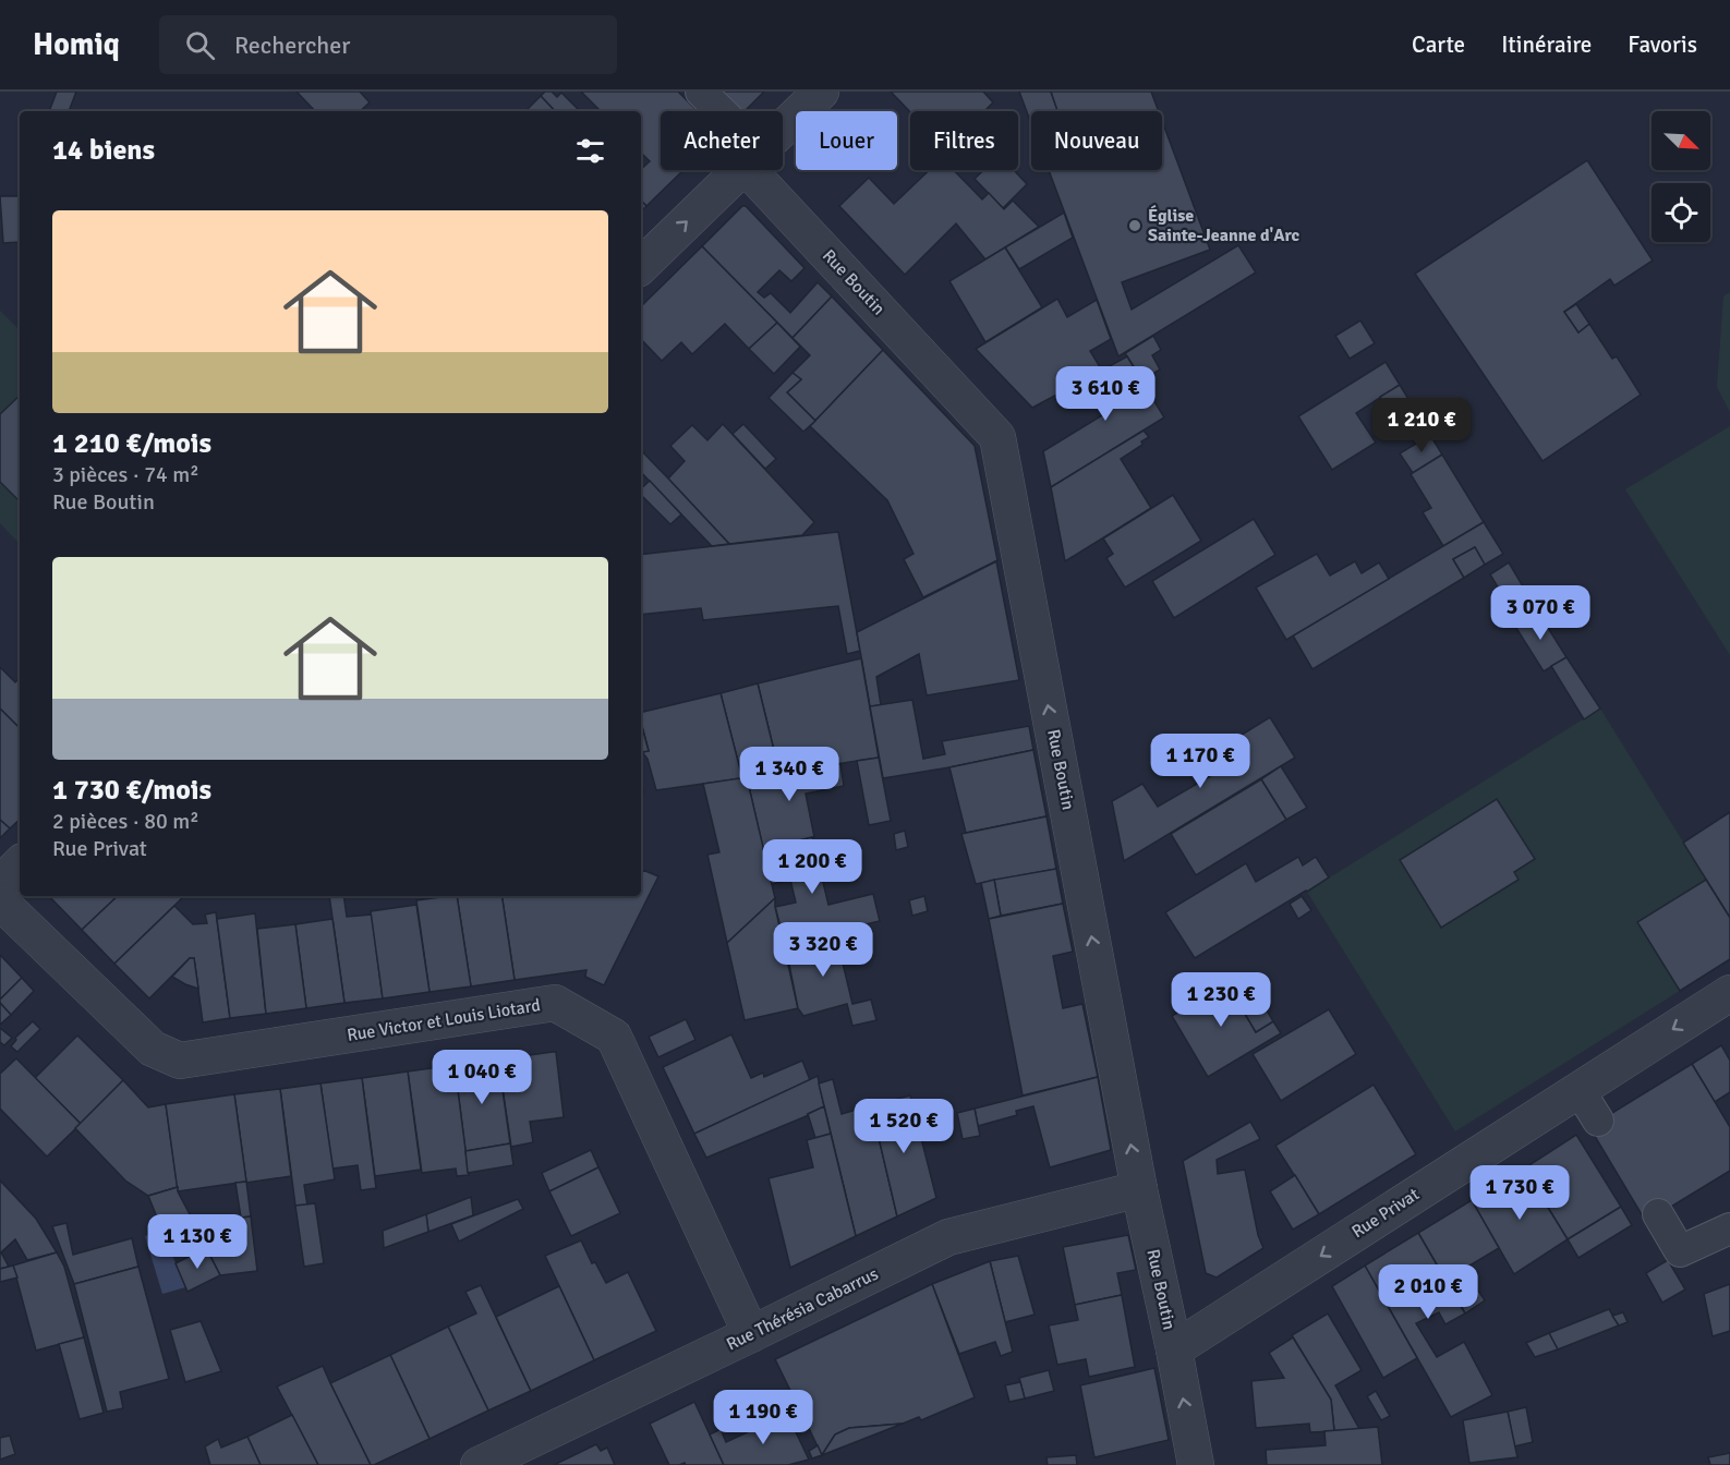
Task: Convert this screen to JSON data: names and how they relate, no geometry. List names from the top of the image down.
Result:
{
  "streets": {
    "street": [
      "Rue Boutin",
      "Rue Victor et Louis Liotard",
      "Rue Privat",
      "Rue Thérésia Cabarrus"
    ]
  },
  "crossings": [
    ["Rue Boutin", "Rue Privat"],
    ["Rue Boutin", "Rue Thérésia Cabarrus"],
    ["Rue Victor et Louis Liotard", "Rue Thérésia Cabarrus"]
  ],
  "one_way": ["Rue Boutin", "Rue Privat"],
  "places": ["Église Sainte-Jeanne d'Arc"],
  "north": "bottom right",
  "page": {
    "header": "Homiq",
    "search": "Rechercher",
    "nav": ["Carte", "Itinéraire", "Favoris"],
    "chip": [
      "Acheter",
      "Louer",
      "Filtres",
      "Nouveau"
    ],
    "heading": "14 biens",
    "list": [
      {
        "name": "1 210 €/mois",
        "note": "3 pièces · 74 m² · Rue Boutin"
      },
      {
        "name": "1 730 €/mois",
        "note": "2 pièces · 80 m² · Rue Privat"
      }
    ],
    "price": [
      "3 610 €",
      "1 210 €",
      "3 070 €",
      "1 170 €",
      "1 340 €",
      "1 200 €",
      "3 320 €",
      "1 230 €",
      "1 040 €",
      "1 520 €",
      "1 730 €",
      "1 130 €",
      "2 010 €",
      "1 190 €"
    ]
  }
}
